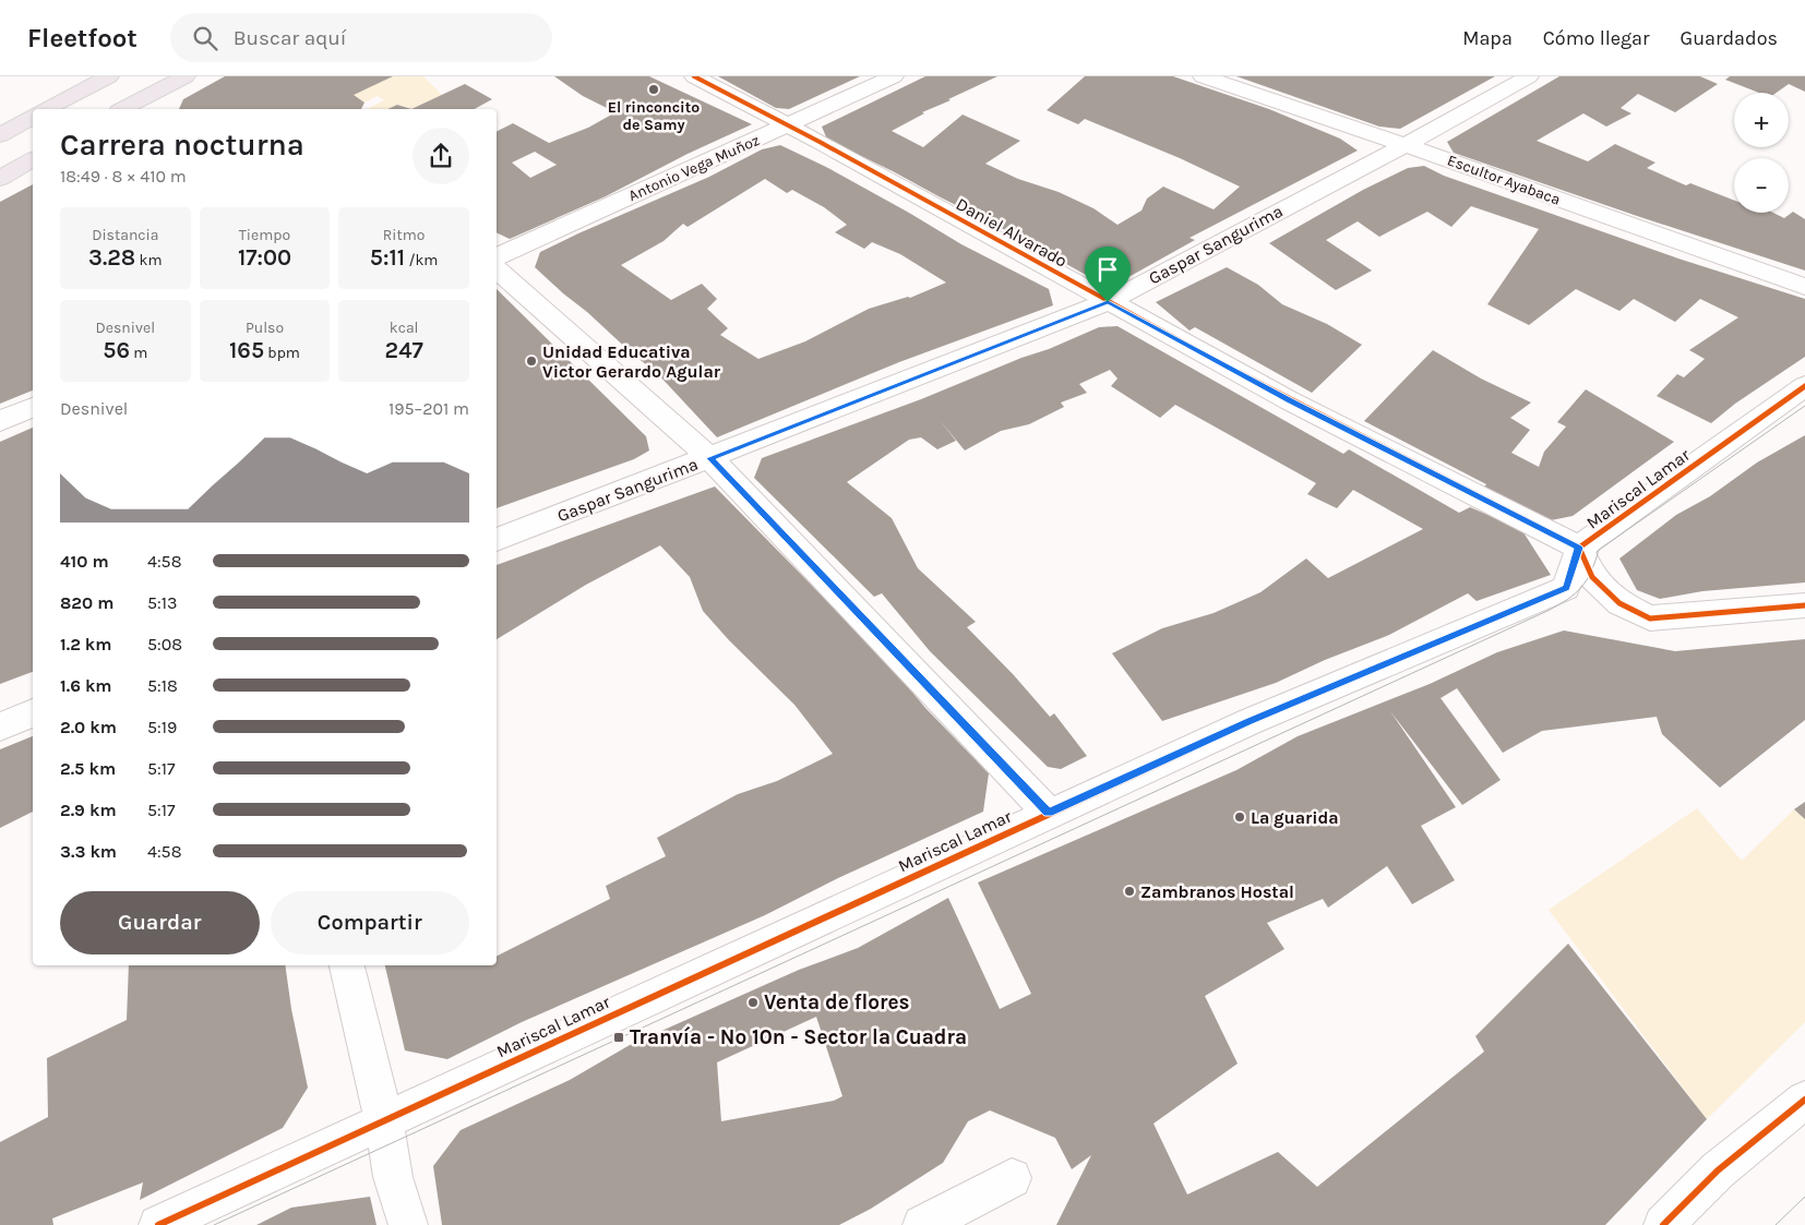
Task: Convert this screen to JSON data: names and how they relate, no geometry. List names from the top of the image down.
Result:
{
  "streets": {
    "street": [
      "Antonio Vega Muñoz",
      "Escultor Ayabaca",
      "Daniel Alvarado",
      "Gaspar Sangurima",
      "Mariscal Lamar"
    ]
  },
  "crossings": [
    ["Antonio Vega Muñoz", "Daniel Alvarado"],
    ["Escultor Ayabaca", "Gaspar Sangurima"],
    ["Daniel Alvarado", "Gaspar Sangurima"],
    ["Daniel Alvarado", "Mariscal Lamar"]
  ],
  "places": {
    "other": [
      "El rinconcito de Samy",
      "Unidad Educativa Victor Gerardo Agular",
      "La guarida",
      "Zambranos Hostal",
      "Venta de flores"
    ],
    "transit": ["Tranvía - Nº 10n - Sector la Cuadra"]
  },
  "page": {
    "header": "Fleetfoot",
    "search": "Buscar aquí",
    "nav": ["Mapa", "Cómo llegar", "Guardados"],
    "map_buttons": ["+", "−"],
    "heading": ["Carrera nocturna", "18:49 · 8 × 410 m"],
    "stats": [
      ["Distancia", "3.28 km"],
      ["Tiempo", "17:00"],
      ["Ritmo", "5:11 /km"],
      ["Desnivel", "56 m"],
      ["Pulso", "165 bpm"],
      ["kcal", "247"]
    ],
    "chart": ["Desnivel", "195–201 m"],
    "list": [
      {
        "name": "410 m",
        "note": "4:58"
      },
      {
        "name": "820 m",
        "note": "5:13"
      },
      {
        "name": "1.2 km",
        "note": "5:08"
      },
      {
        "name": "1.6 km",
        "note": "5:18"
      },
      {
        "name": "2.0 km",
        "note": "5:19"
      },
      {
        "name": "2.5 km",
        "note": "5:17"
      },
      {
        "name": "2.9 km",
        "note": "5:17"
      },
      {
        "name": "3.3 km",
        "note": "4:58"
      }
    ],
    "buttons": ["Guardar", "Compartir"]
  }
}
